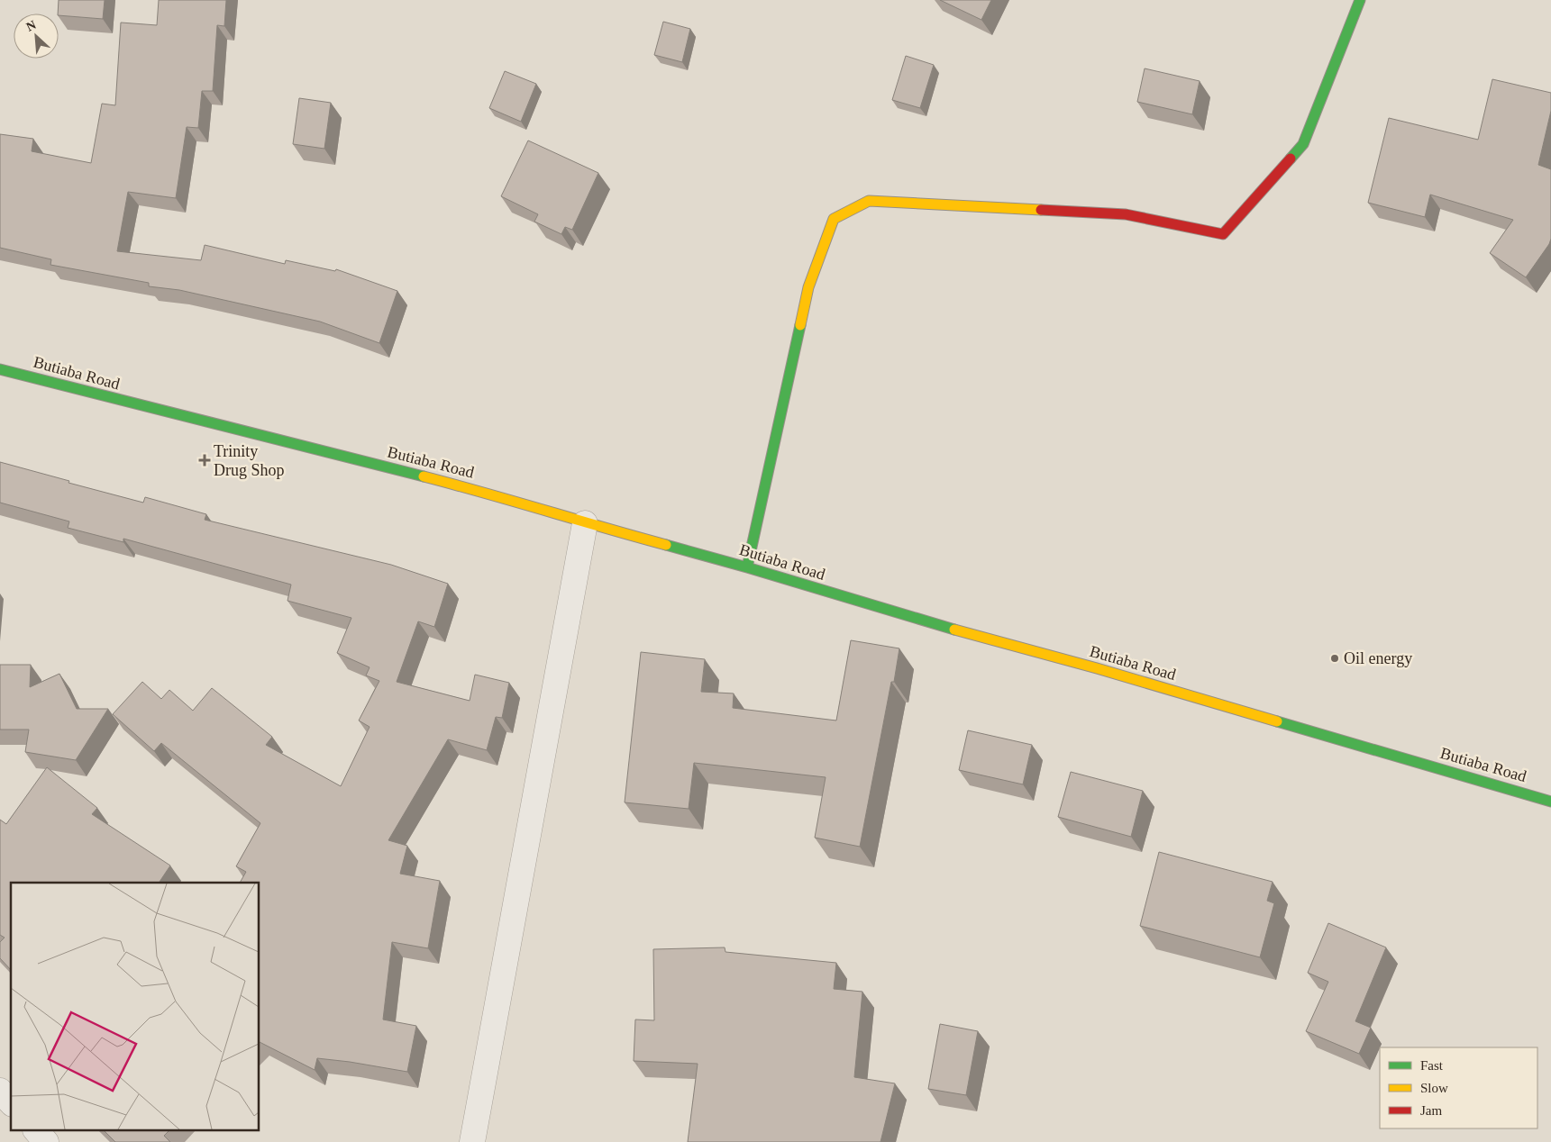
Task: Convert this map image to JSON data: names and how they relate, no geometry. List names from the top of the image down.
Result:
{
  "streets": {
    "main road": ["Butiaba Road"]
  },
  "places": {
    "health": ["Trinity Drug Shop"],
    "other": ["Oil energy"]
  },
  "legend": ["Fast", "Slow", "Jam"],
  "north": "top left"
}
